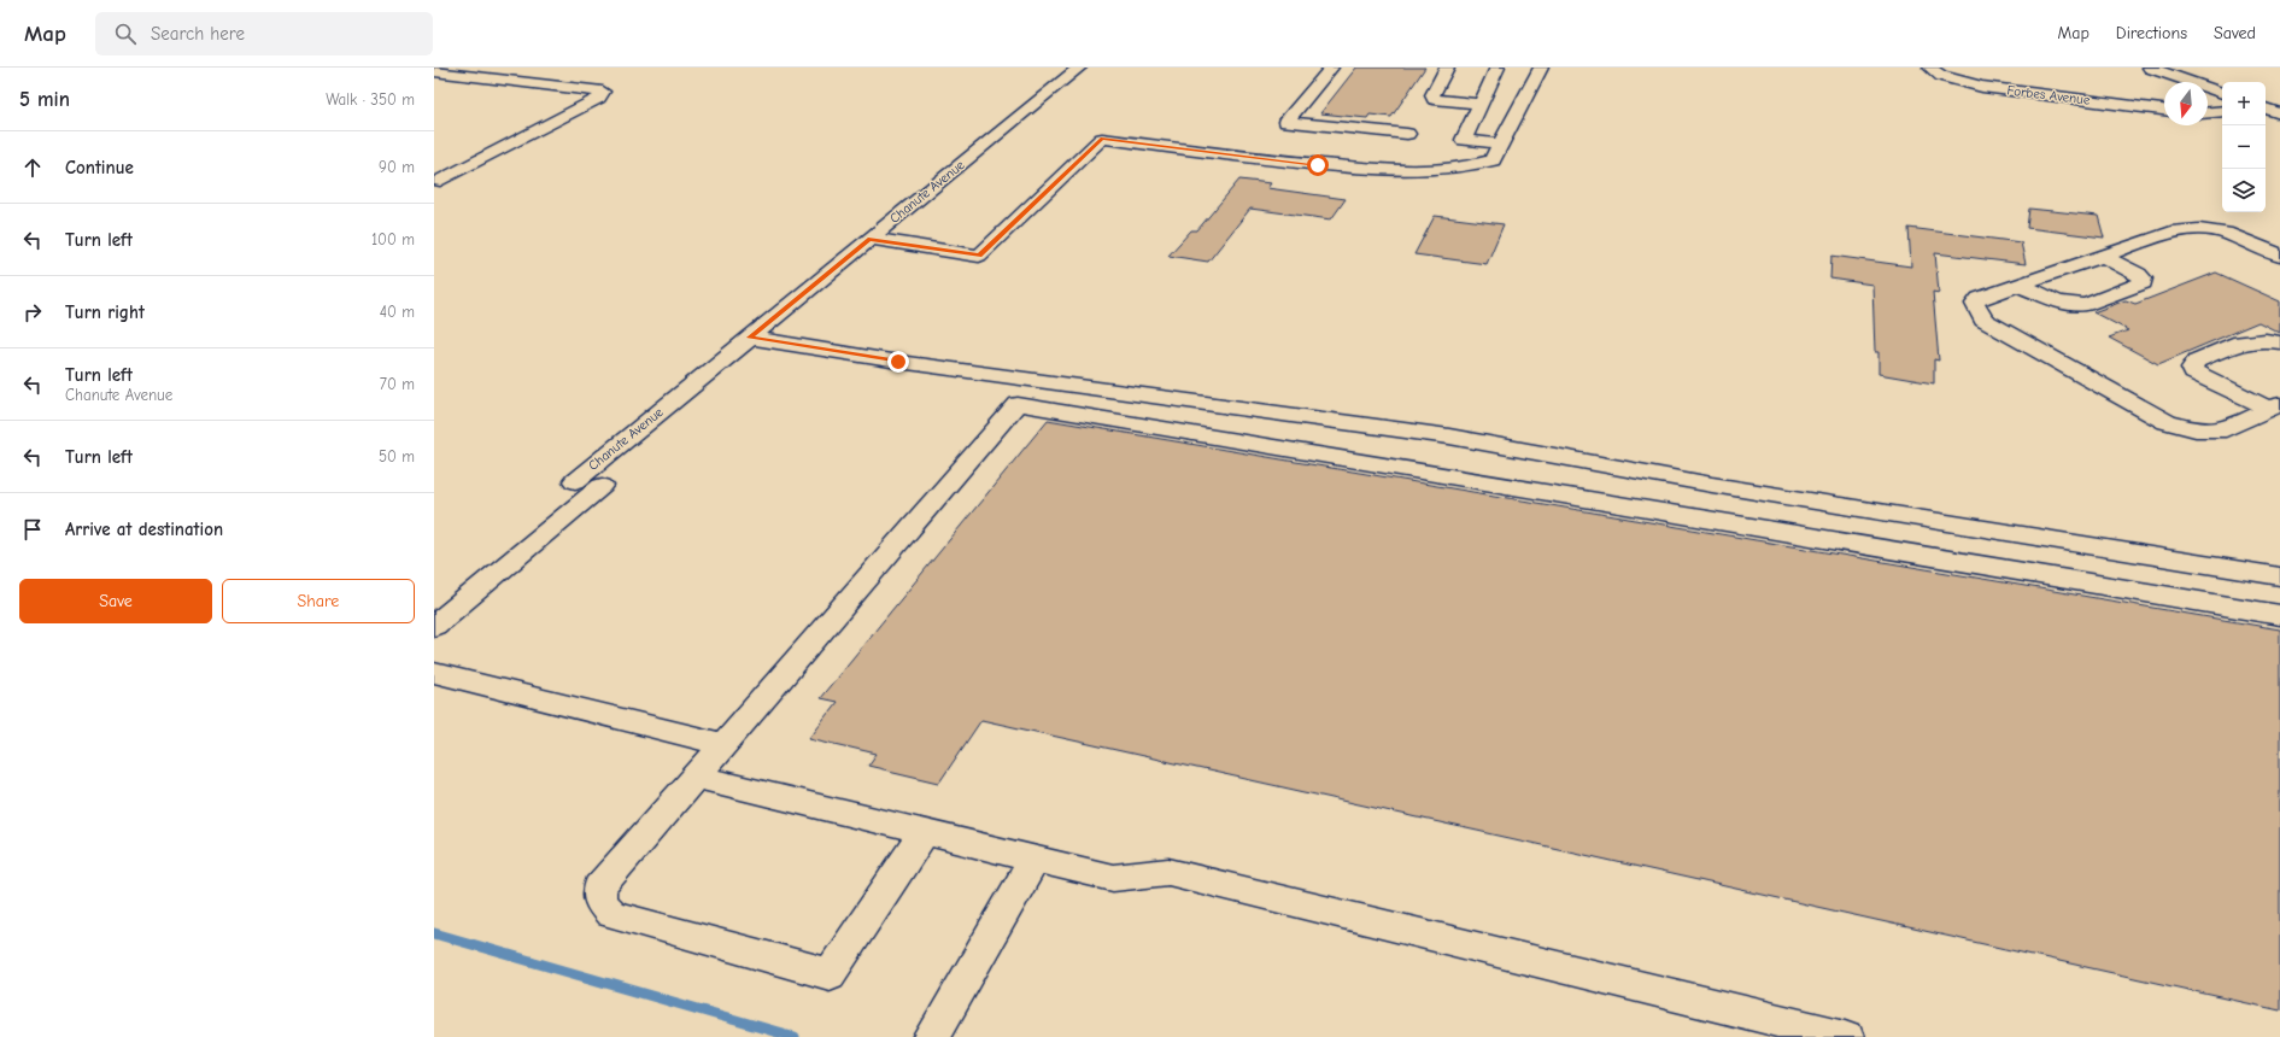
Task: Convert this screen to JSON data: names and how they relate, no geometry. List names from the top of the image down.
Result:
{
  "streets": {
    "street": ["Forbes Avenue", "Chanute Avenue"]
  },
  "north": "bottom",
  "page": {
    "header": "Map",
    "search": "Search here",
    "nav": ["Map", "Directions", "Saved"],
    "heading": ["5 min", "Walk · 350 m"],
    "map_buttons": ["+", "−"],
    "list": [
      ["Continue", "90 m"],
      ["Turn left", "100 m"],
      ["Turn right", "40 m"],
      ["Turn left", "Chanute Avenue", "70 m"],
      ["Turn left", "50 m"],
      "Arrive at destination"
    ],
    "buttons": ["Save", "Share"]
  }
}
